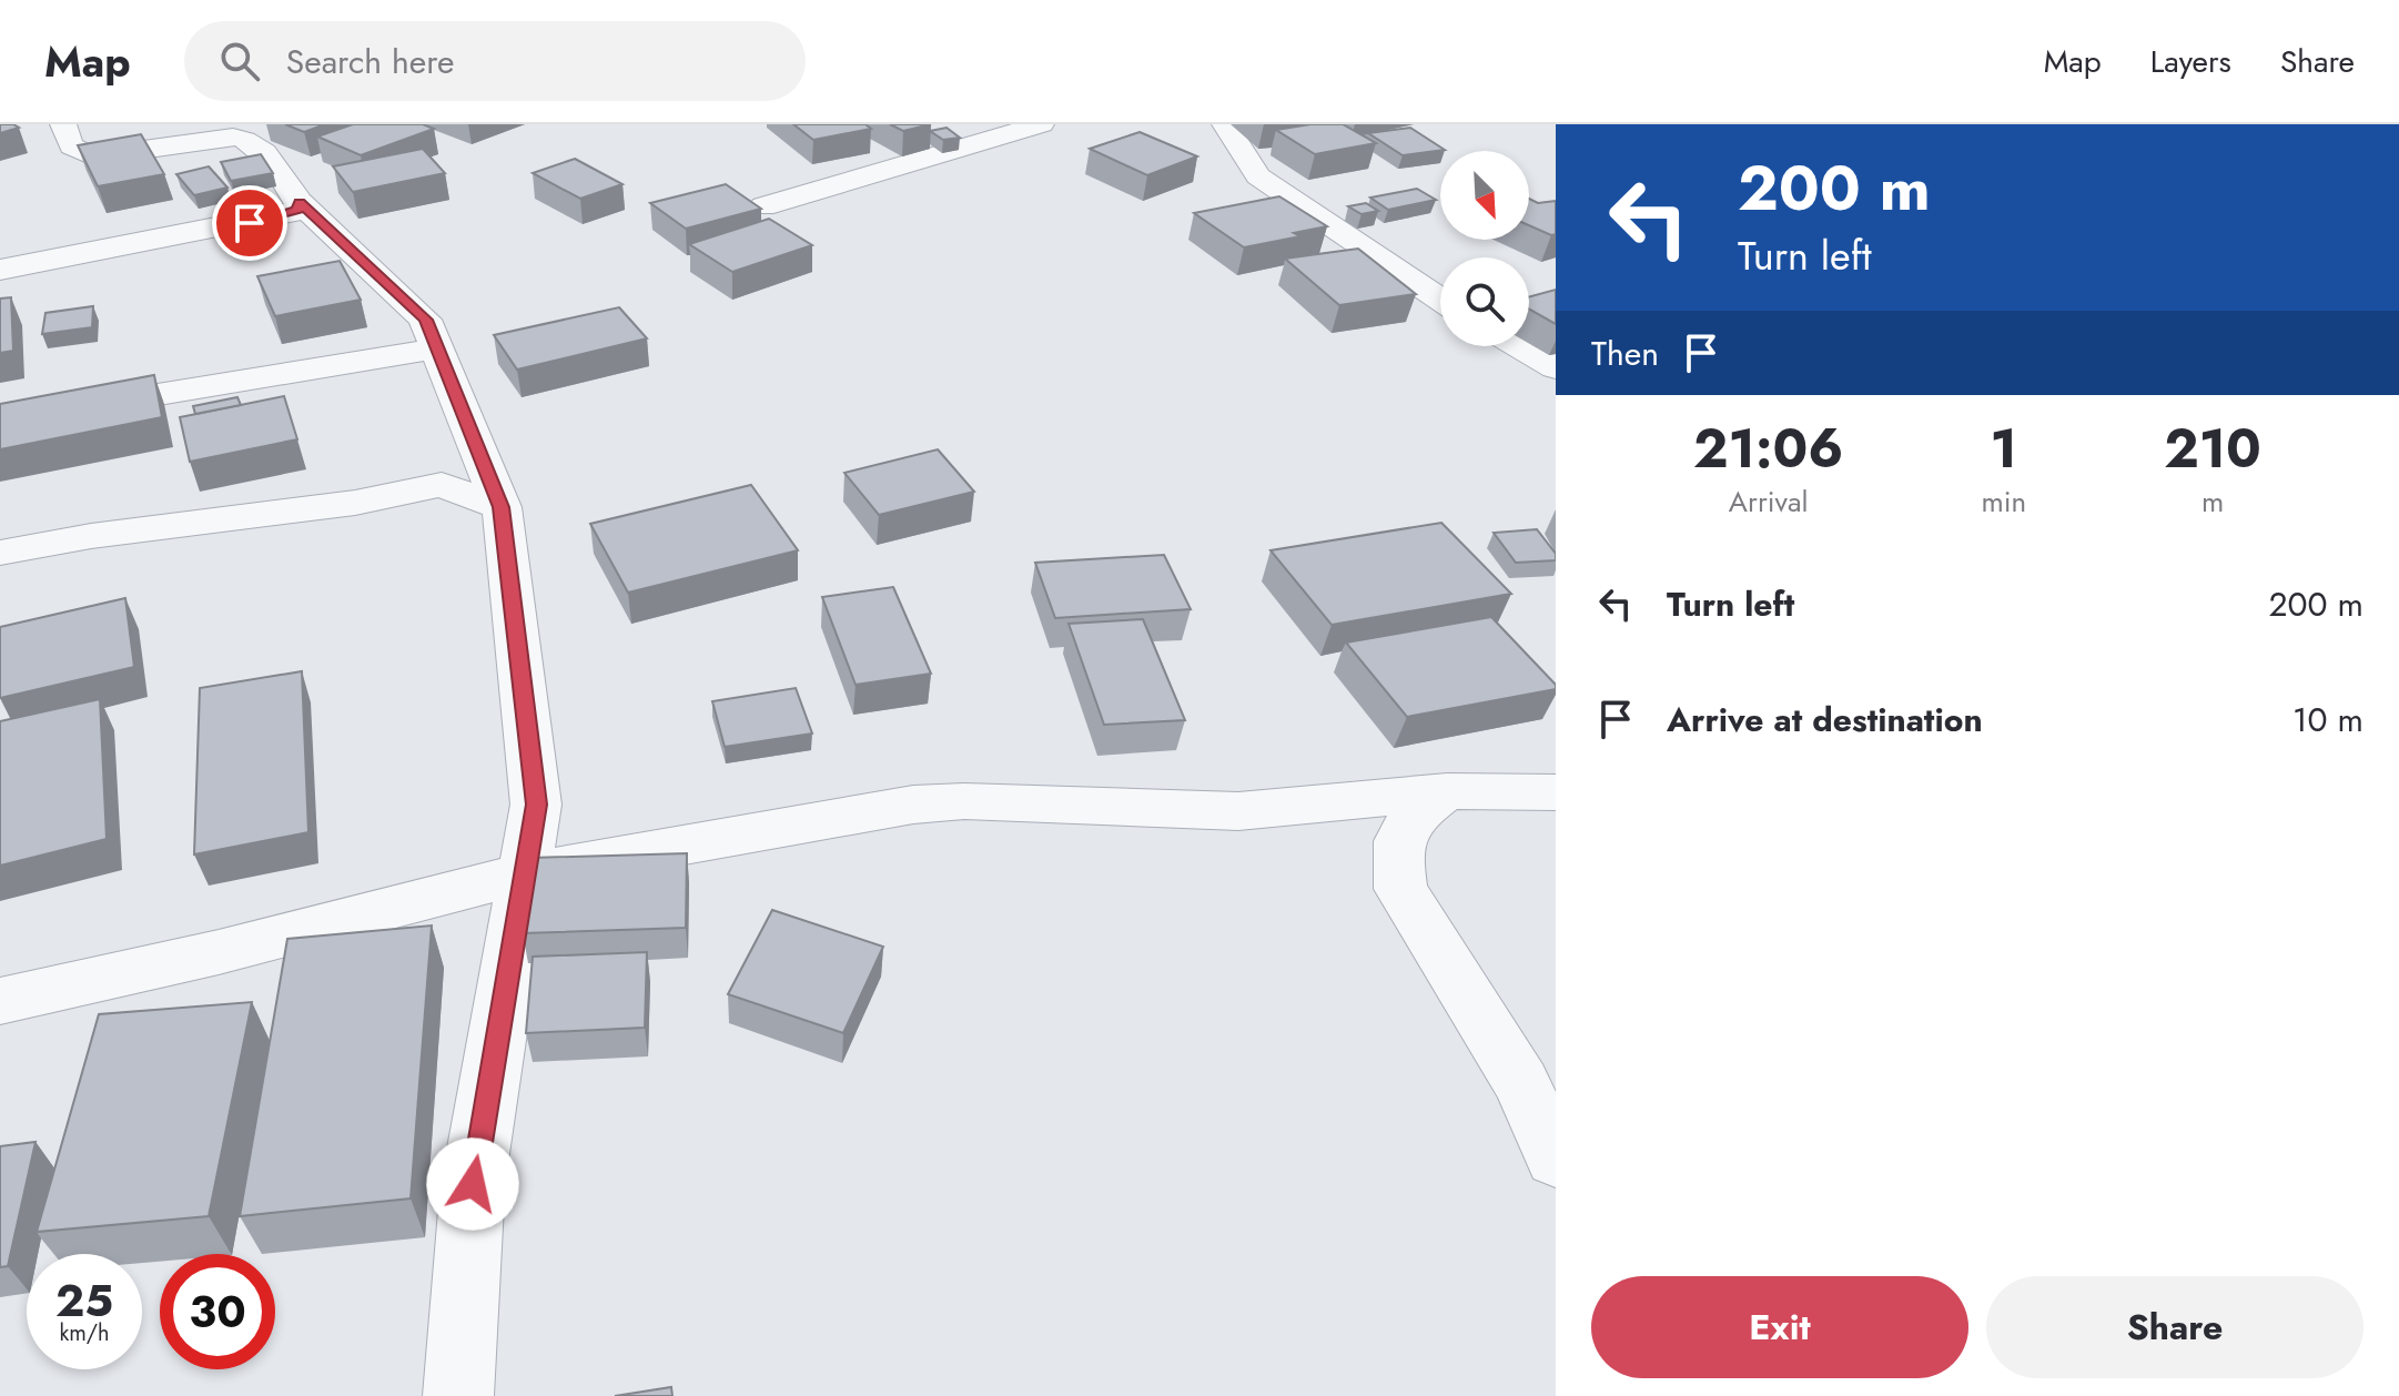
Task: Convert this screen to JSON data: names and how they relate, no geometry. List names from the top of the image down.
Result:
{
  "north": "bottom right",
  "page": {
    "header": "Map",
    "search": "Search here",
    "nav": ["Map", "Layers", "Share"],
    "turn": ["200 m", "Turn left"],
    "then": "Then",
    "eta": [
      "21:06",
      "Arrival",
      "1",
      "min",
      "210",
      "m"
    ],
    "list": [
      {
        "name": "Turn left",
        "value": "200 m"
      },
      {
        "name": "Arrive at destination",
        "value": "10 m"
      }
    ],
    "speed": "25 km/h",
    "limit": "30",
    "buttons": ["Exit", "Share"]
  }
}
